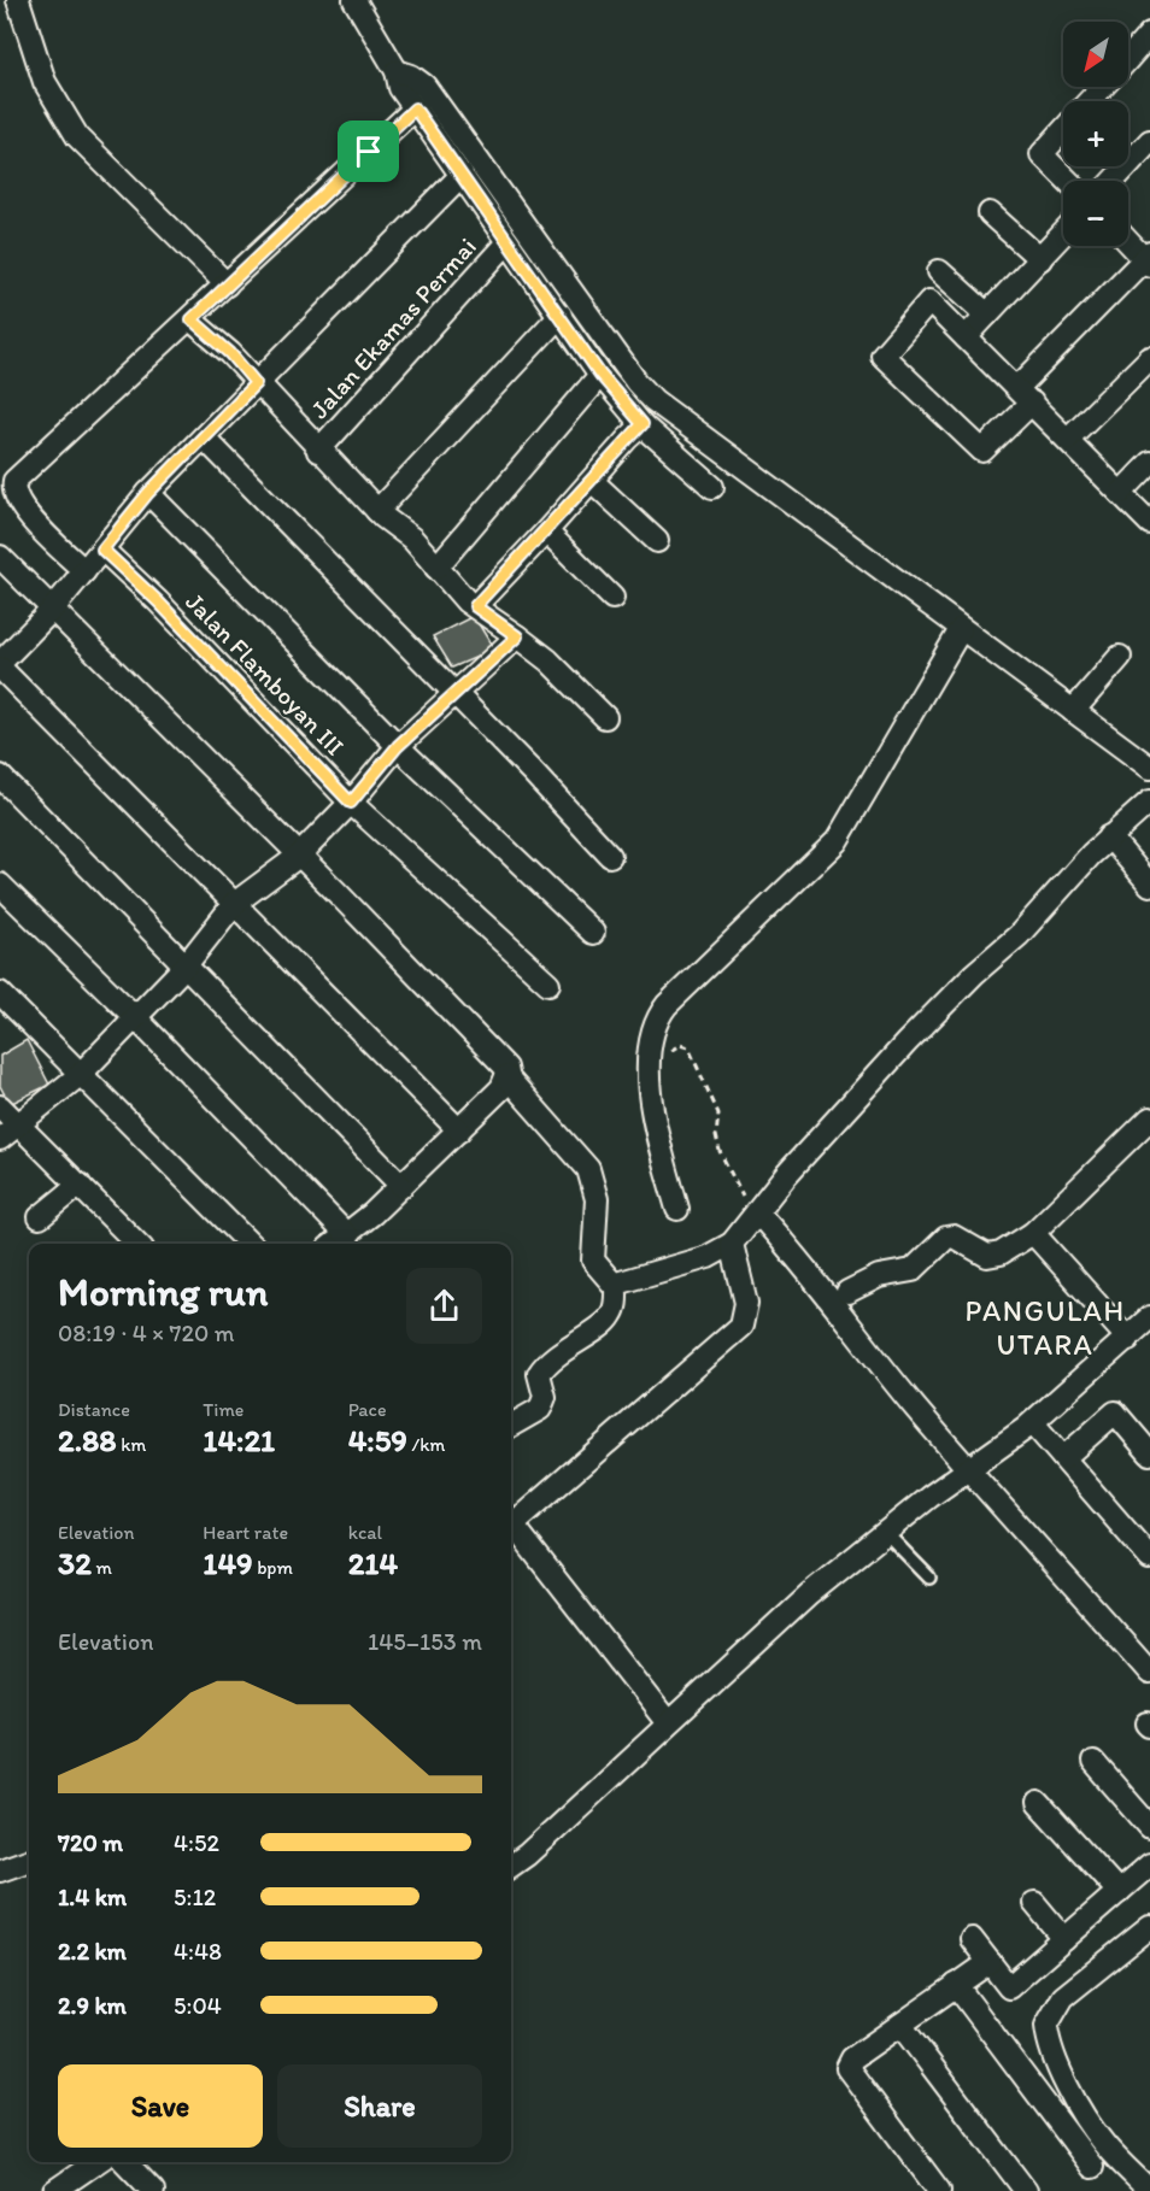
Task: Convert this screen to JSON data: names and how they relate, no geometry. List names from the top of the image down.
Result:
{
  "streets": {
    "street": ["Jalan Ekamas Permai", "Jalan Flamboyan III"]
  },
  "districts": ["PANGULAH UTARA"],
  "north": "bottom left",
  "page": {
    "map_buttons": ["+", "−"],
    "heading": ["Morning run", "08:19 · 4 × 720 m"],
    "stats": [
      ["Distance", "2.88 km"],
      ["Time", "14:21"],
      ["Pace", "4:59 /km"],
      ["Elevation", "32 m"],
      ["Heart rate", "149 bpm"],
      ["kcal", "214"]
    ],
    "chart": ["Elevation", "145–153 m"],
    "list": [
      {
        "name": "720 m",
        "note": "4:52"
      },
      {
        "name": "1.4 km",
        "note": "5:12"
      },
      {
        "name": "2.2 km",
        "note": "4:48"
      },
      {
        "name": "2.9 km",
        "note": "5:04"
      }
    ],
    "buttons": ["Save", "Share"]
  }
}
